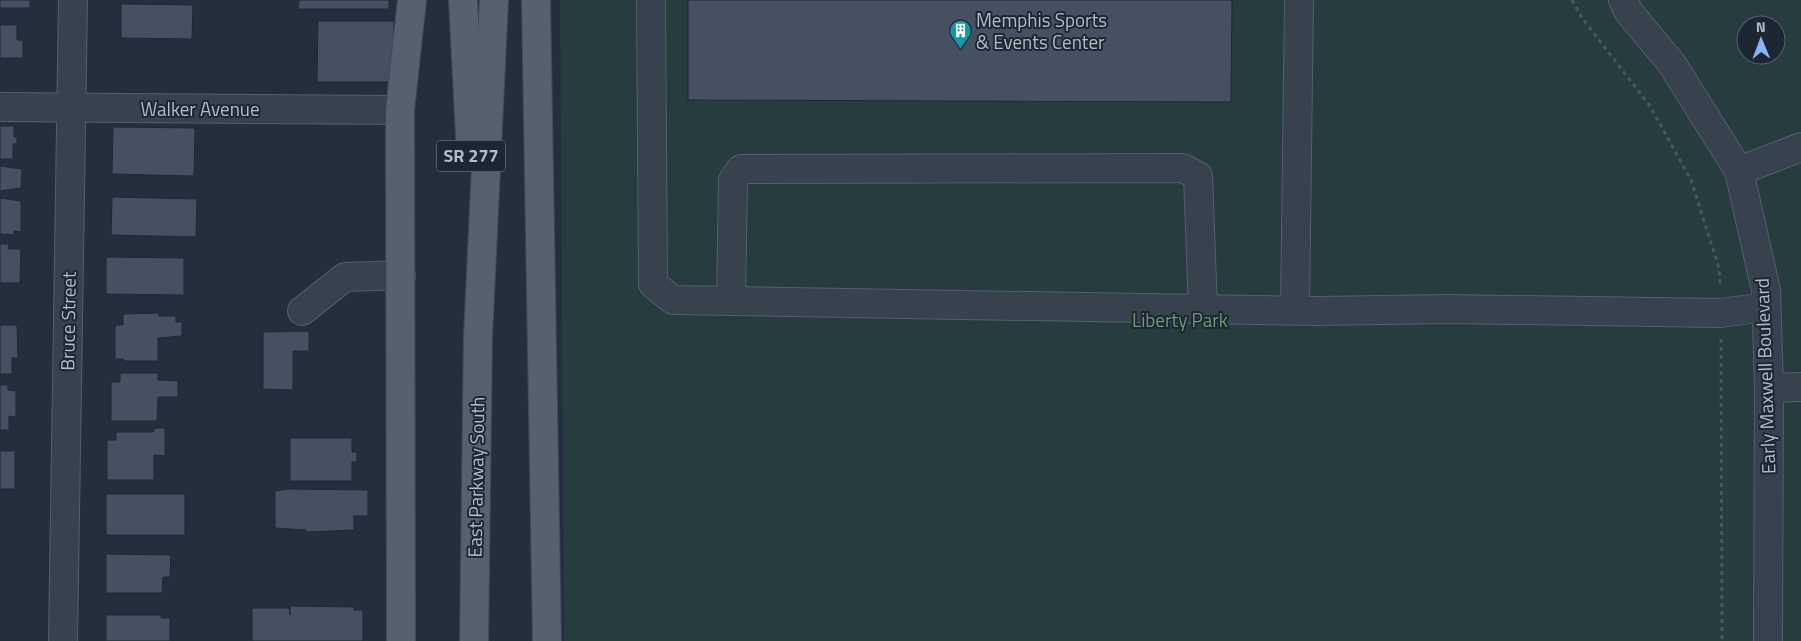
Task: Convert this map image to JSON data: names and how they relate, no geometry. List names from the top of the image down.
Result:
{
  "streets": {
    "main road": ["SR 277", "East Parkway South"],
    "street": ["Walker Avenue", "Bruce Street", "Early Maxwell Boulevard"]
  },
  "crossings": [
    ["Walker Avenue", "Bruce Street"]
  ],
  "parks": ["Liberty Park"],
  "places": {
    "building": ["Memphis Sports & Events Center"]
  },
  "north": "top"
}
